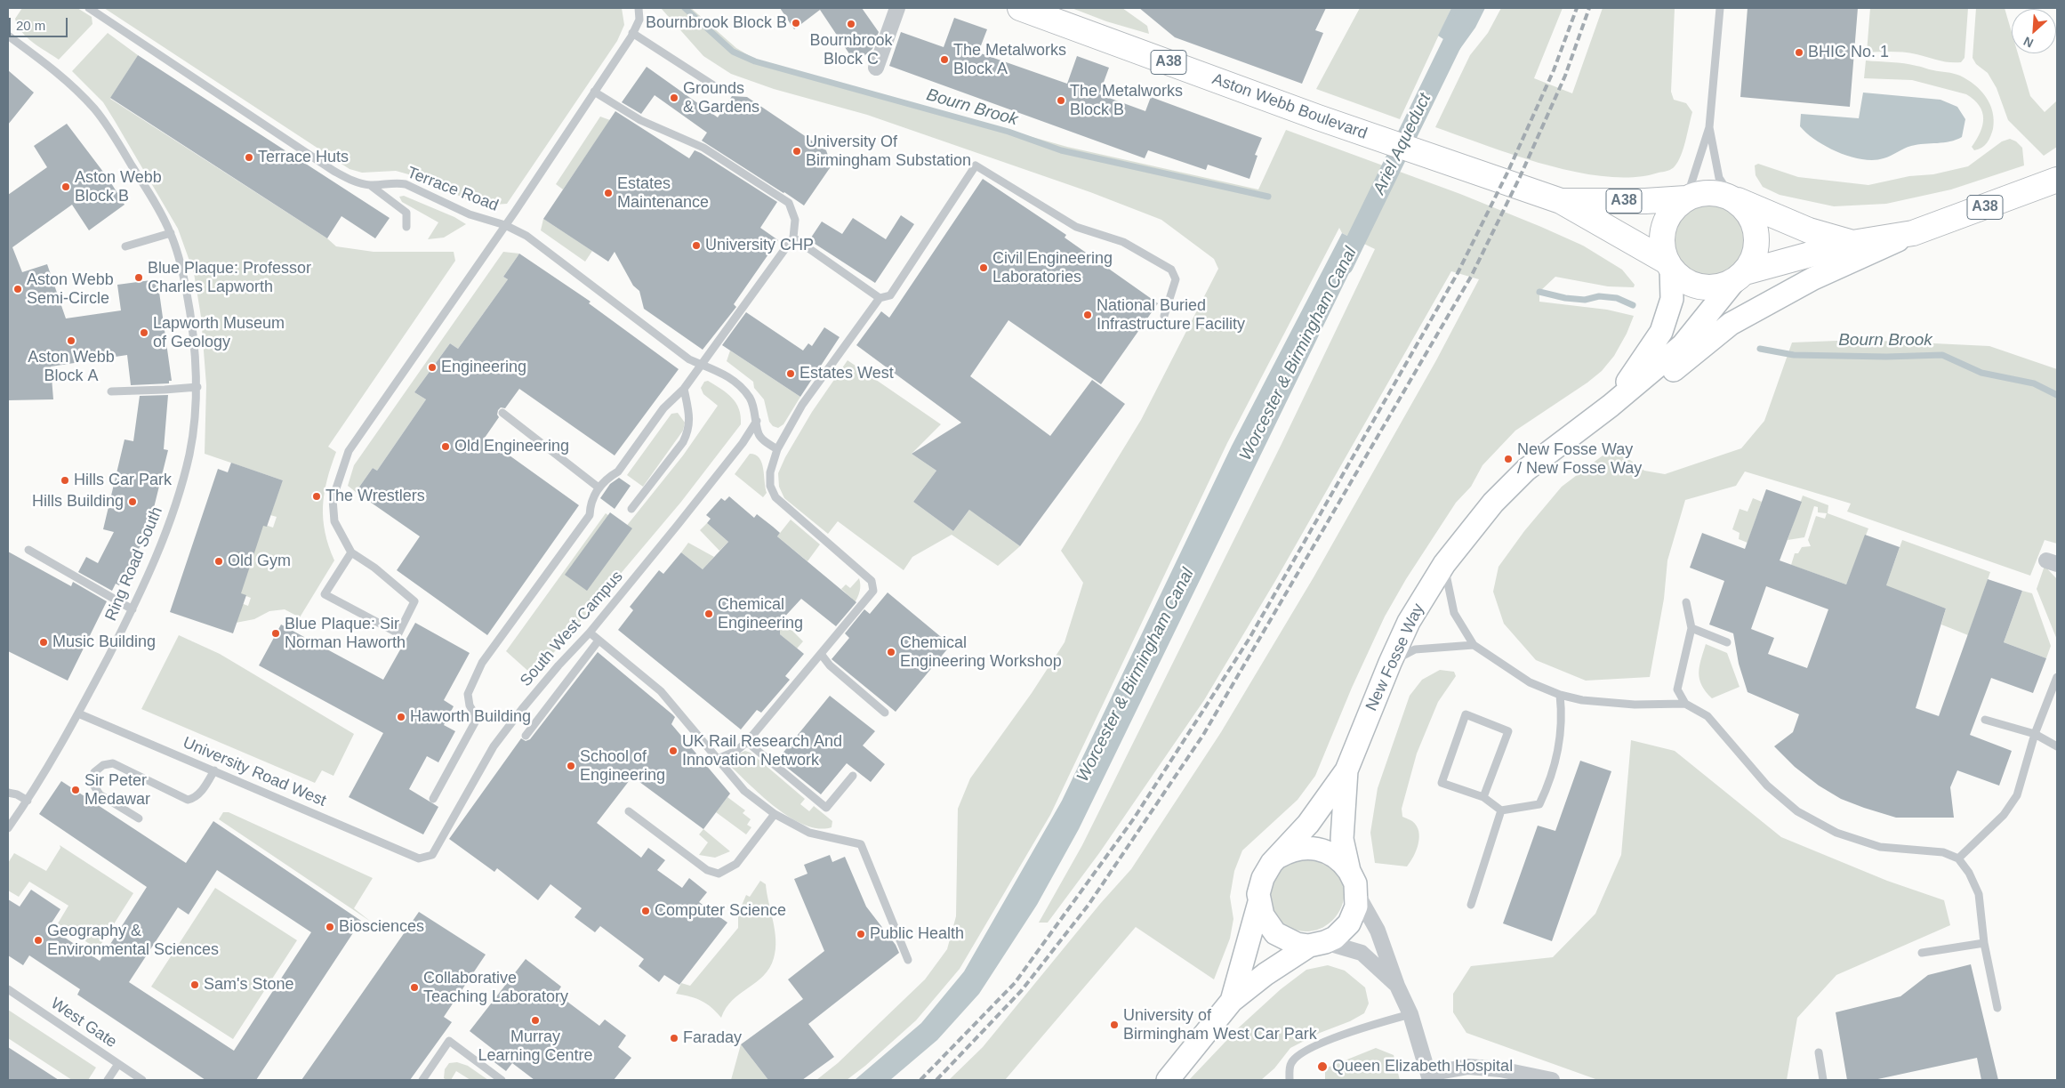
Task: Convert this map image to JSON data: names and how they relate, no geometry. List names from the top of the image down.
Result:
{
  "streets": {
    "highway": ["A38", "Aston Webb Boulevard"],
    "street": ["New Fosse Way"],
    "lane": [
      "Terrace Road",
      "Ring Road South",
      "South West Campus",
      "University Road West",
      "West Gate"
    ]
  },
  "crossings": [
    ["A38", "Aston Webb Boulevard"],
    ["A38", "New Fosse Way"],
    ["Aston Webb Boulevard", "New Fosse Way"],
    ["Terrace Road", "South West Campus"],
    ["Ring Road South", "University Road West"],
    ["South West Campus", "University Road West"]
  ],
  "water": ["Bourn Brook", "Ariel Aqueduct", "Worcester & Birmingham Canal"],
  "places": [
    "Bournbrook Block B",
    "Bournbrook Block C",
    "BHIC No. 1",
    "The Metalworks Block A",
    "Grounds & Gardens",
    "The Metalworks Block B",
    "University Of Birmingham Substation",
    "Terrace Huts",
    "Aston Webb Block B",
    "Estates Maintenance",
    "University CHP",
    "Civil Engineering Laboratories",
    "Blue Plaque: Professor Charles Lapworth",
    "Aston Webb Semi-Circle",
    "National Buried Infrastructure Facility",
    "Lapworth Museum of Geology",
    "Aston Webb Block A",
    "Engineering",
    "Estates West",
    "Old Engineering",
    "New Fosse Way / New Fosse Way",
    "Hills Car Park",
    "The Wrestlers",
    "Hills Building",
    "Old Gym",
    "Chemical Engineering",
    "Blue Plaque: Sir Norman Haworth",
    "Music Building",
    "Chemical Engineering Workshop",
    "Haworth Building",
    "UK Rail Research And Innovation Network",
    "School of Engineering",
    "Sir Peter Medawar",
    "Computer Science",
    "Biosciences",
    "Public Health",
    "Geography & Environmental Sciences",
    "Sam's Stone",
    "Collaborative Teaching Laboratory",
    "Murray Learning Centre",
    "University of Birmingham West Car Park",
    "Faraday",
    "Queen Elizabeth Hospital"
  ],
  "scale_bar": "20 m",
  "north": "bottom left"
}
